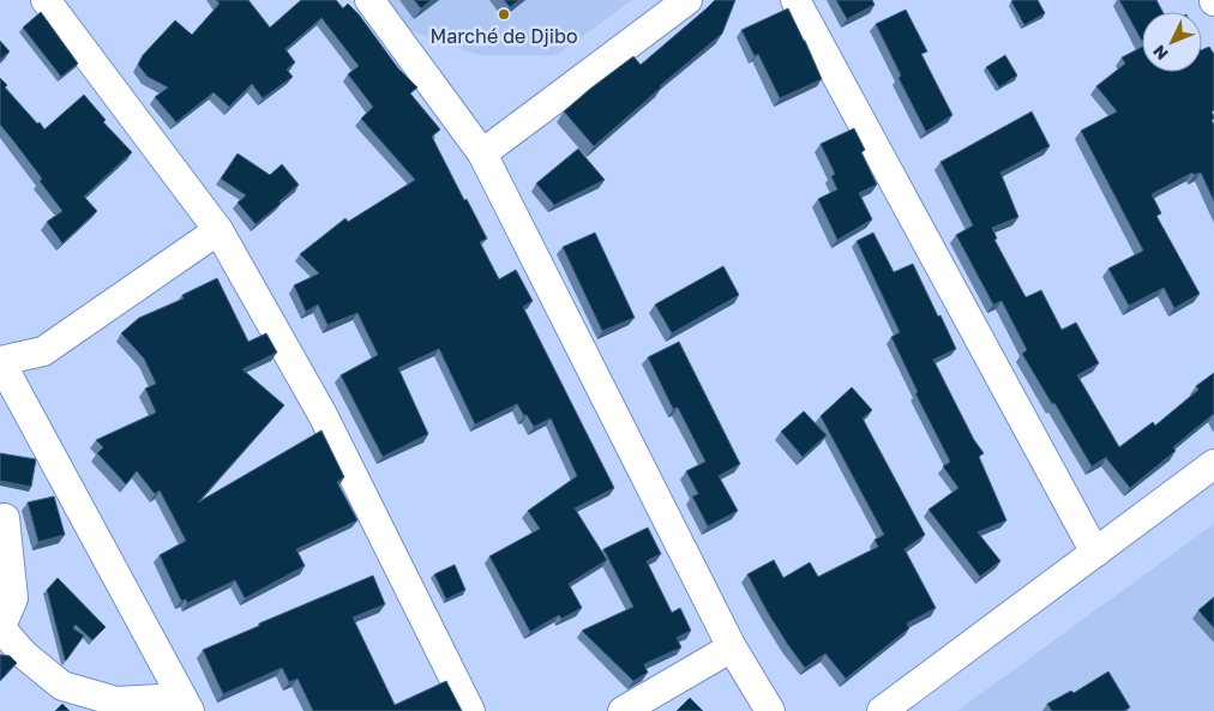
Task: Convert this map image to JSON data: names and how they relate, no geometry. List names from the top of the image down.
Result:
{
  "places": ["Marché de Djibo"],
  "north": "bottom left"
}
